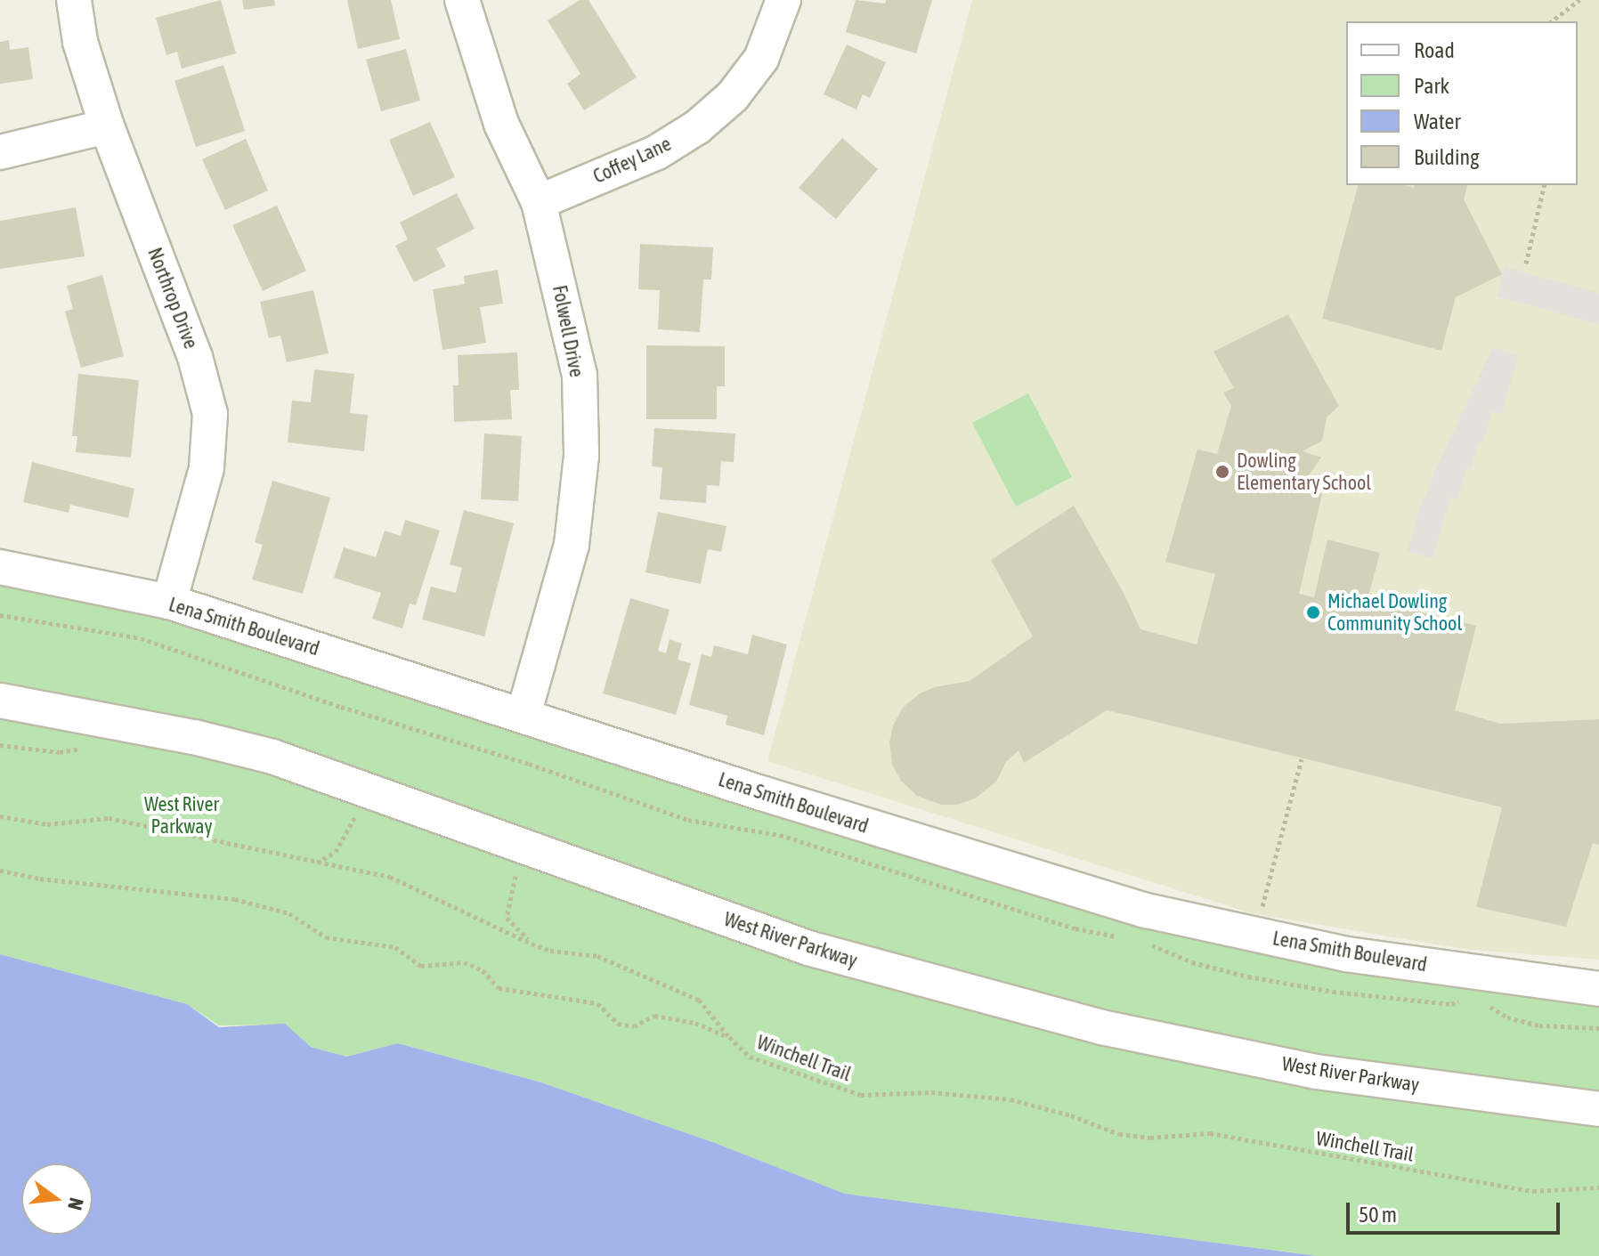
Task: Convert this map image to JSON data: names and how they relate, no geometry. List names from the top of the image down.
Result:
{
  "streets": {
    "street": [
      "Coffey Lane",
      "Northrop Drive",
      "Folwell Drive",
      "Lena Smith Boulevard",
      "West River Parkway"
    ],
    "path": ["Winchell Trail"]
  },
  "crossings": [
    ["Coffey Lane", "Folwell Drive"],
    ["Northrop Drive", "Lena Smith Boulevard"],
    ["Folwell Drive", "Lena Smith Boulevard"]
  ],
  "parks": ["West River Parkway"],
  "places": ["Dowling Elementary School", "Michael Dowling Community School"],
  "legend": [
    "Road",
    "Park",
    "Water",
    "Building"
  ],
  "scale_bar": "50 m",
  "north": "right"
}
